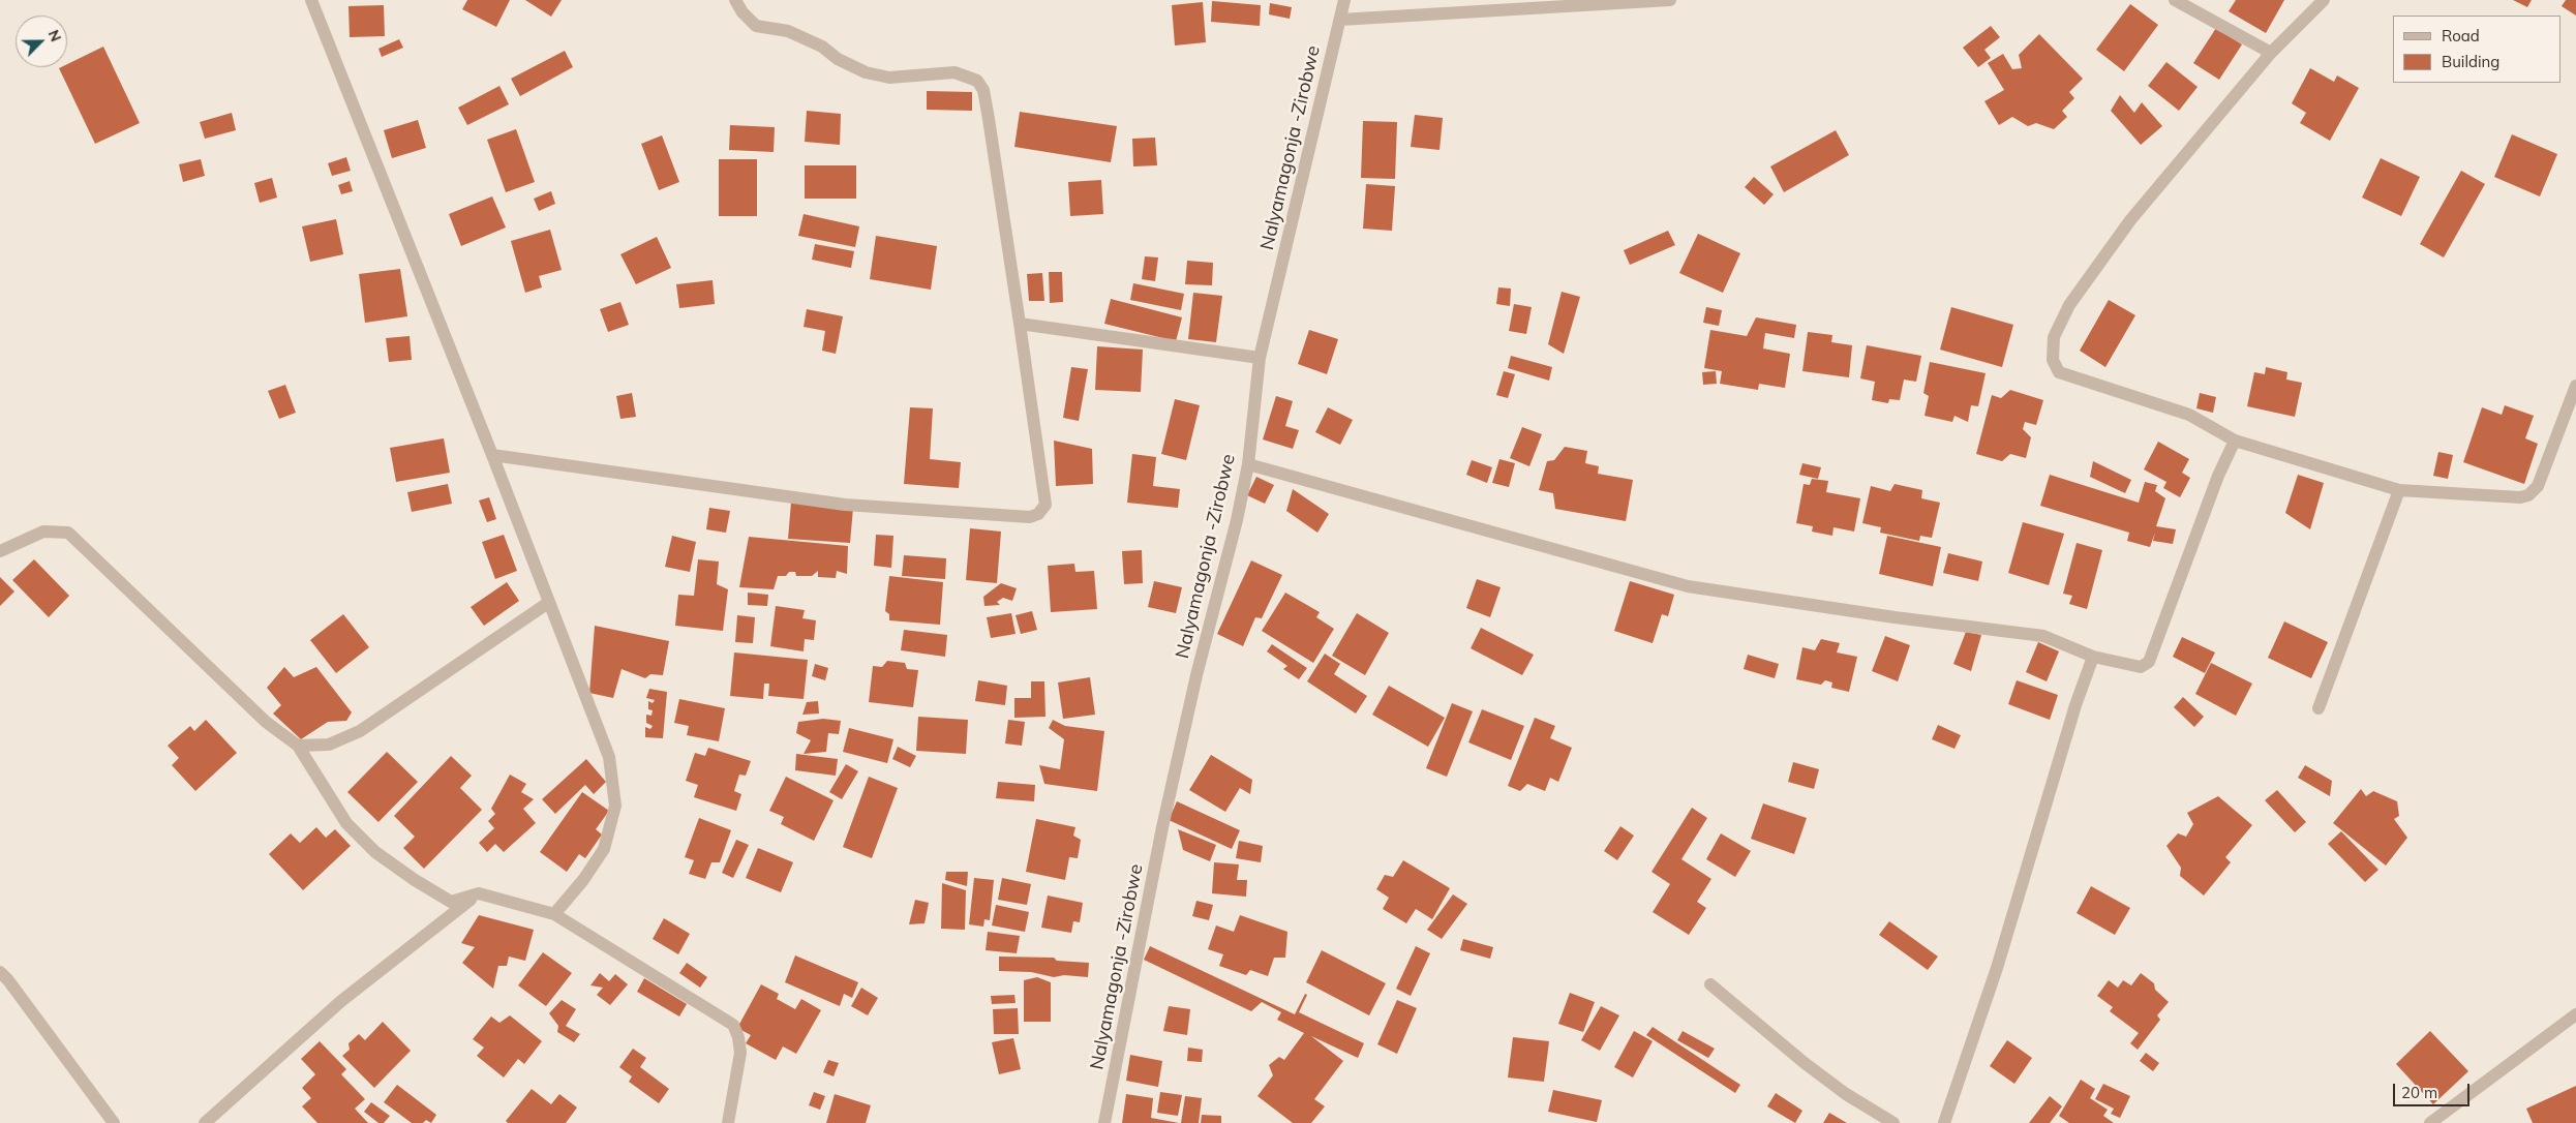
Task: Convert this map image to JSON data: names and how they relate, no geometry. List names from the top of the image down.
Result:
{
  "streets": {
    "street": ["Nalyamagonja -Zirobwe"]
  },
  "legend": ["Road", "Building"],
  "scale_bar": "20 m",
  "north": "top right"
}
